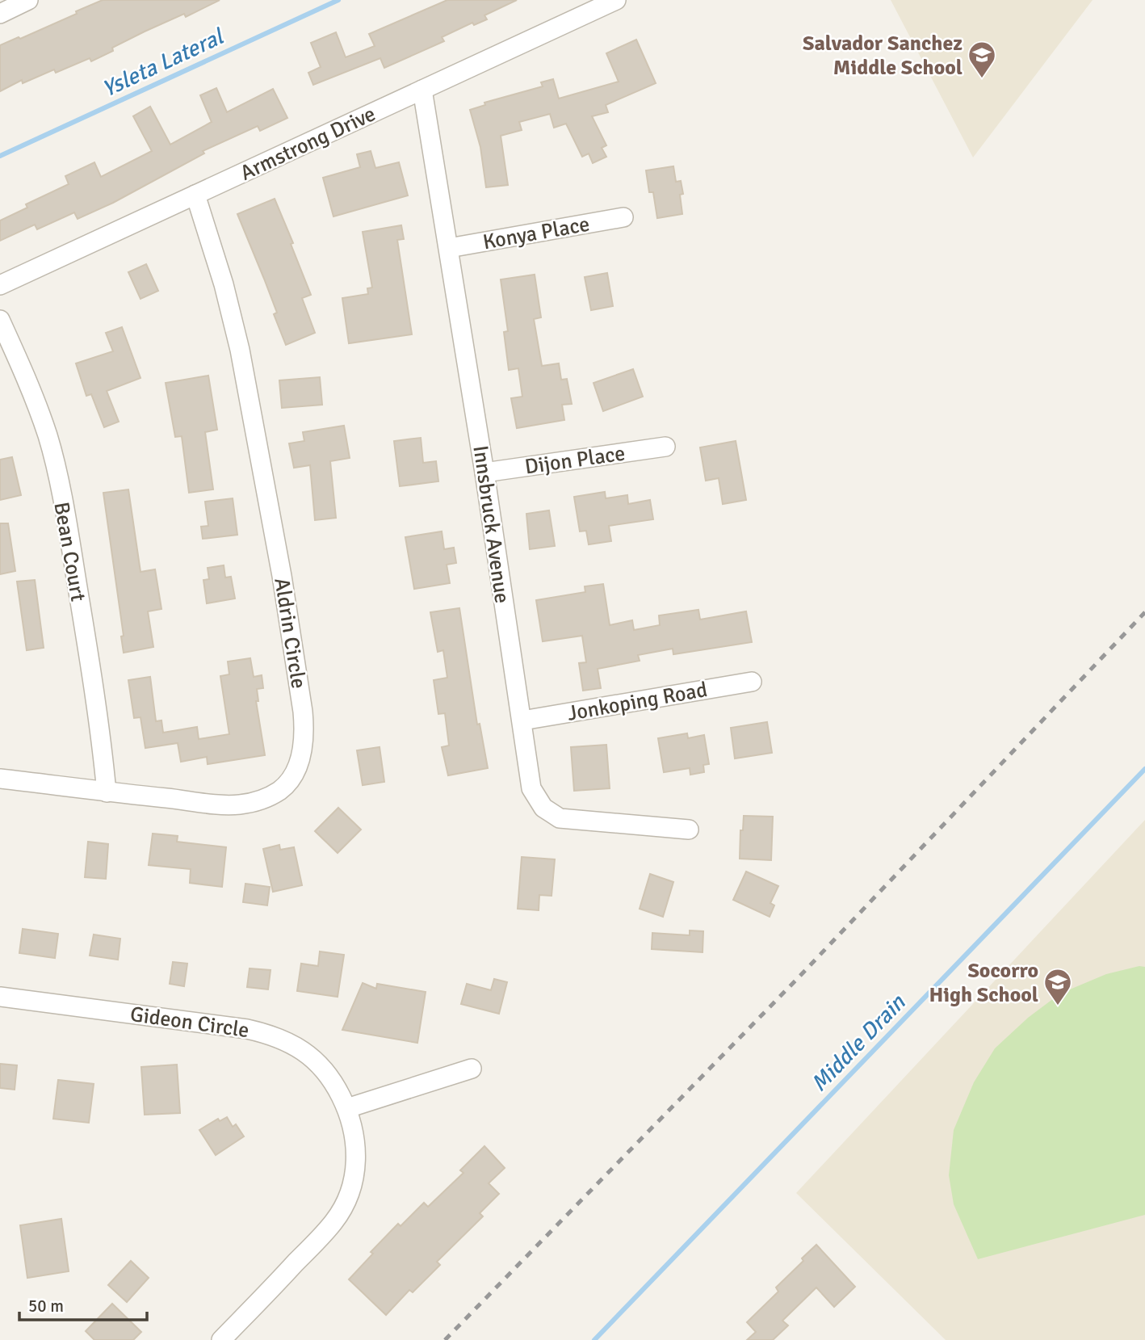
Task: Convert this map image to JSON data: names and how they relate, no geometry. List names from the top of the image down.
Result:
{
  "streets": {
    "street": [
      "Armstrong Drive",
      "Konya Place",
      "Dijon Place",
      "Innsbruck Avenue",
      "Bean Court",
      "Aldrin Circle",
      "Jonkoping Road",
      "Gideon Circle"
    ]
  },
  "crossings": [
    ["Armstrong Drive", "Innsbruck Avenue"],
    ["Armstrong Drive", "Aldrin Circle"],
    ["Konya Place", "Innsbruck Avenue"],
    ["Dijon Place", "Innsbruck Avenue"],
    ["Innsbruck Avenue", "Jonkoping Road"],
    ["Bean Court", "Aldrin Circle"]
  ],
  "water": ["Ysleta Lateral", "Middle Drain"],
  "places": {
    "school or university": ["Salvador Sanchez Middle School", "Socorro High School"]
  },
  "scale_bar": "50 m"
}
